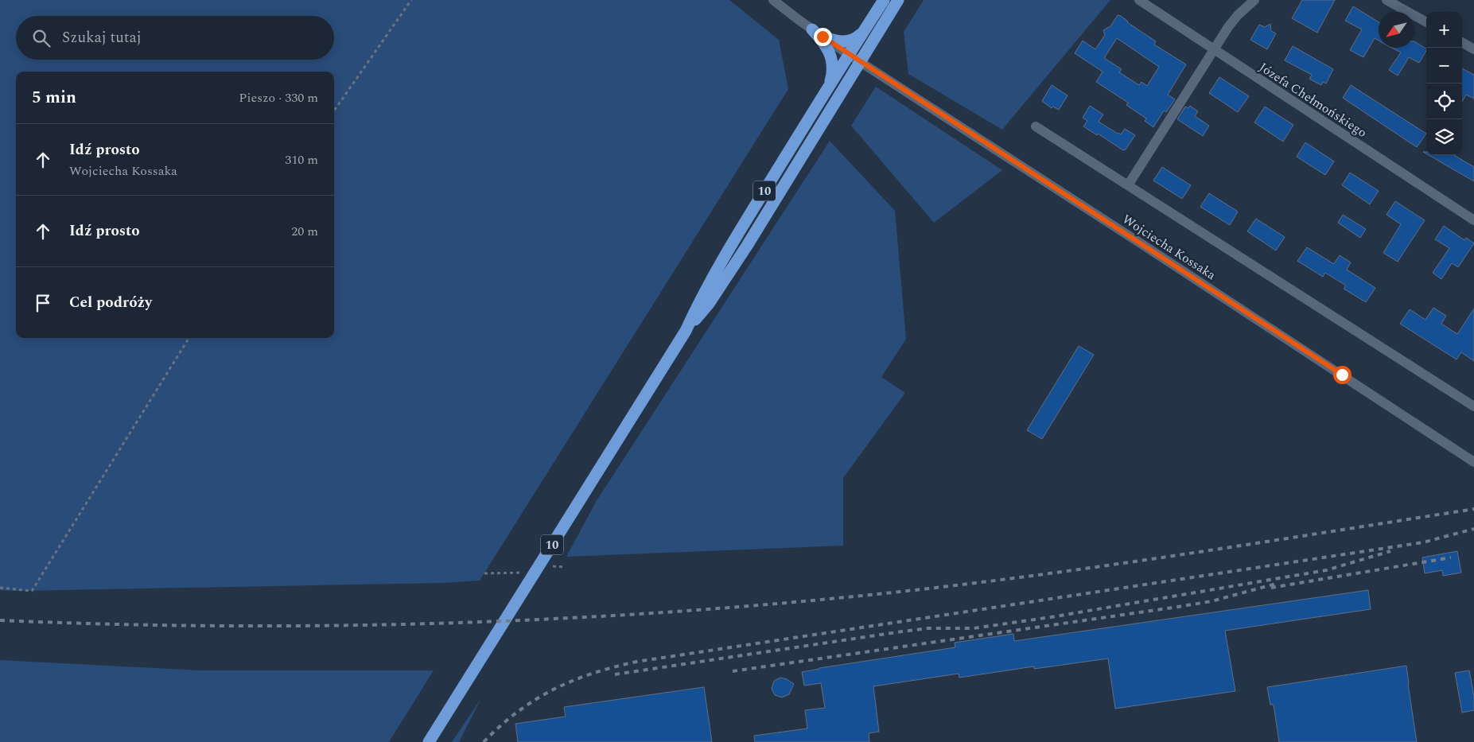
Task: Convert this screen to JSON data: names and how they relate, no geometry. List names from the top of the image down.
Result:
{
  "streets": {
    "highway": ["10"],
    "street": ["Józefa Chełmońskiego", "Wojciecha Kossaka"]
  },
  "crossings": [
    ["10", "Wojciecha Kossaka"]
  ],
  "north": "bottom left",
  "page": {
    "map_buttons": ["+", "−"],
    "search": "Szukaj tutaj",
    "heading": ["5 min", "Pieszo · 330 m"],
    "list": [
      ["Idź prosto", "Wojciecha Kossaka", "310 m"],
      ["Idź prosto", "20 m"],
      "Cel podróży"
    ]
  }
}
